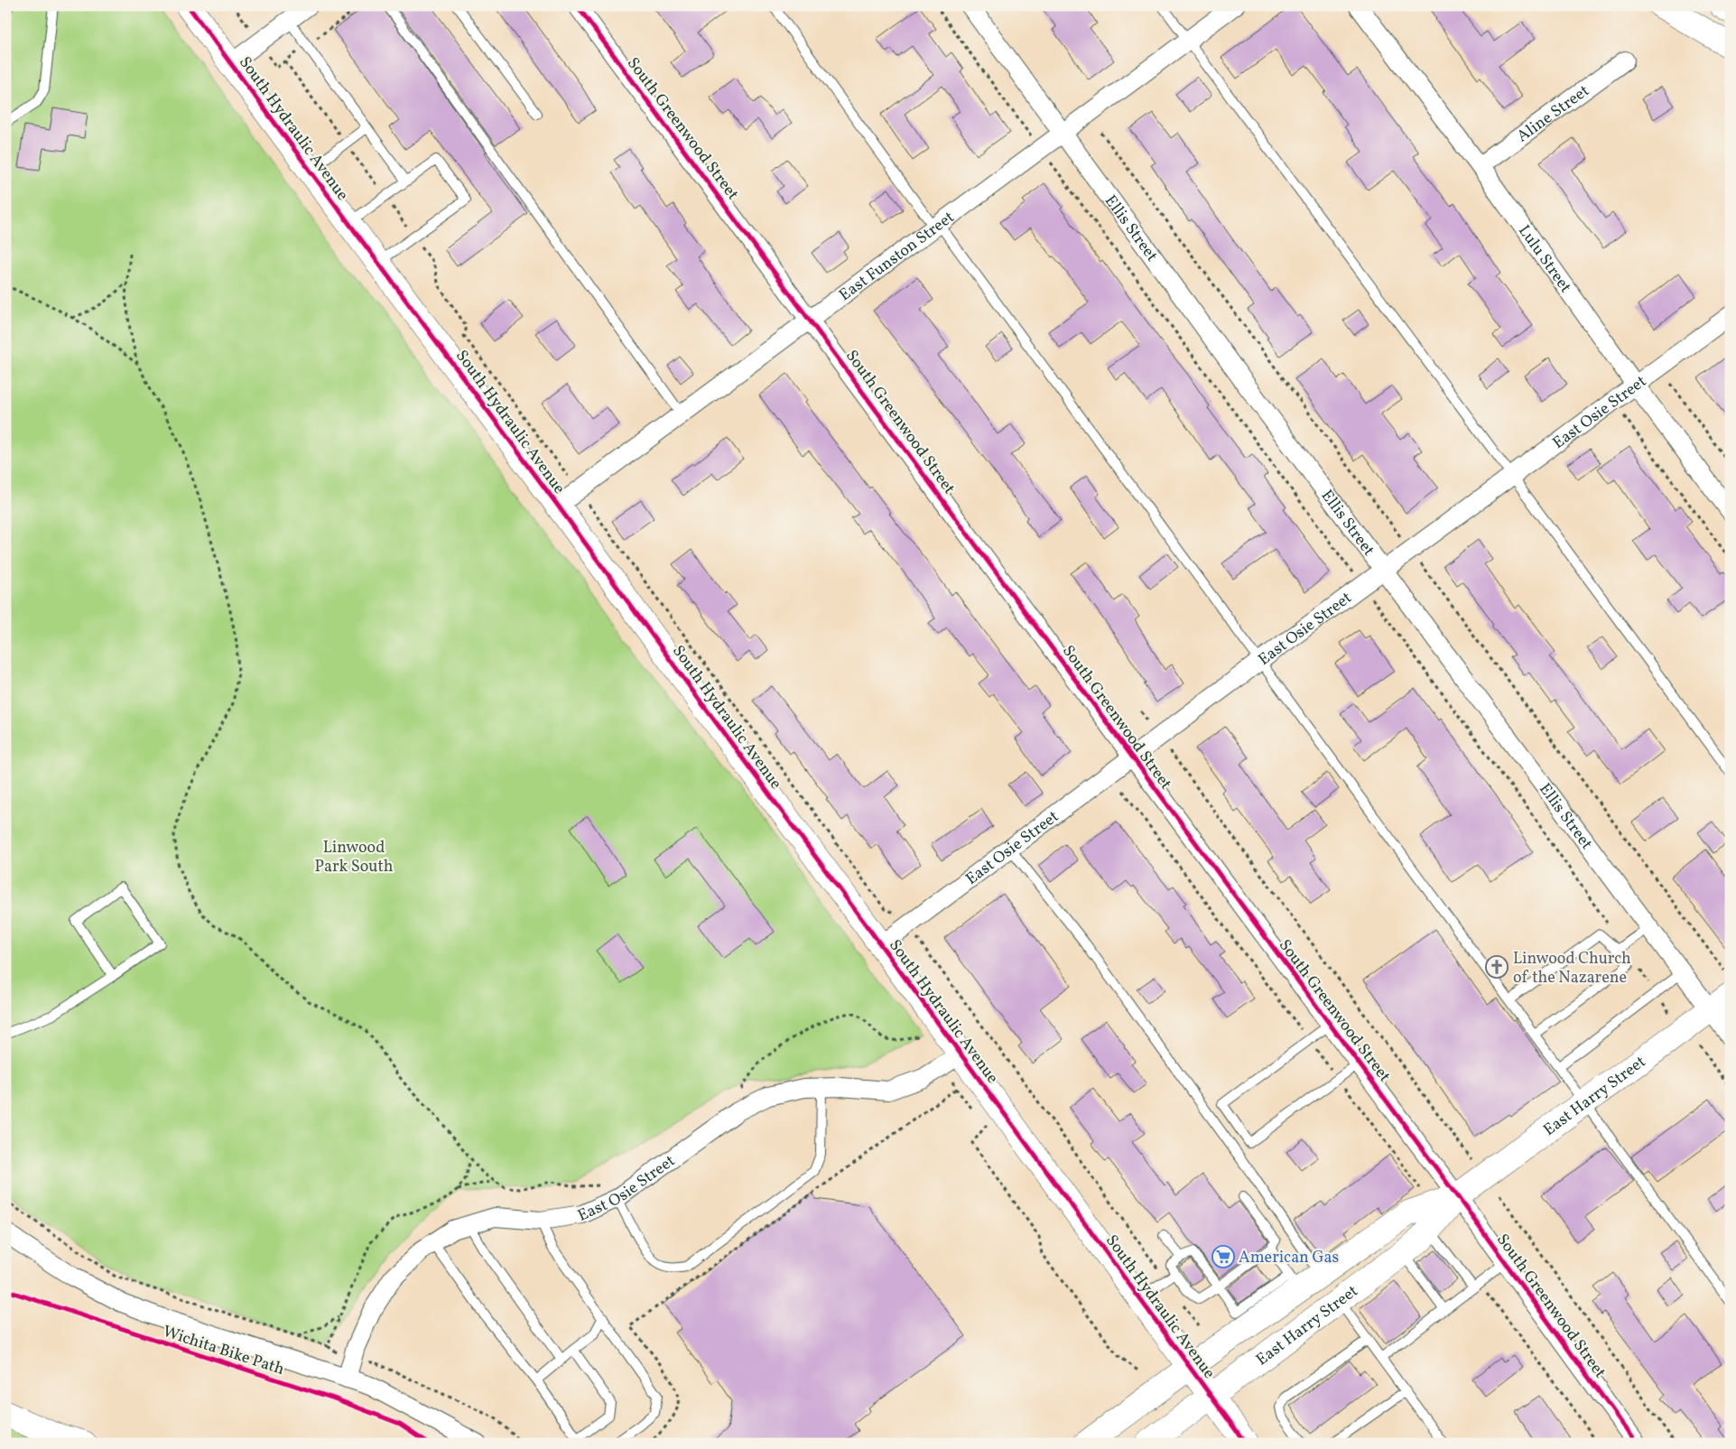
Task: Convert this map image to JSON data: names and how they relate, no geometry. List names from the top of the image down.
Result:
{
  "streets": {
    "main road": ["South Hydraulic Avenue", "East Harry Street"],
    "street": [
      "Aline Street",
      "South Greenwood Street",
      "Ellis Street",
      "East Funston Street",
      "Lulu Street",
      "East Osie Street"
    ],
    "cycle path": ["Wichita Bike Path"]
  },
  "crossings": [
    ["Aline Street", "Lulu Street"],
    ["South Hydraulic Avenue", "East Funston Street"],
    ["South Hydraulic Avenue", "East Osie Street"],
    ["South Hydraulic Avenue", "East Harry Street"],
    ["South Greenwood Street", "East Funston Street"],
    ["South Greenwood Street", "East Osie Street"],
    ["South Greenwood Street", "East Harry Street"],
    ["Ellis Street", "East Funston Street"],
    ["Ellis Street", "East Osie Street"],
    ["Ellis Street", "East Harry Street"],
    ["Lulu Street", "East Osie Street"]
  ],
  "parks": ["Linwood Park South"],
  "places": {
    "church": ["Linwood Church of the Nazarene"],
    "supermarket": ["American Gas"]
  }
}
